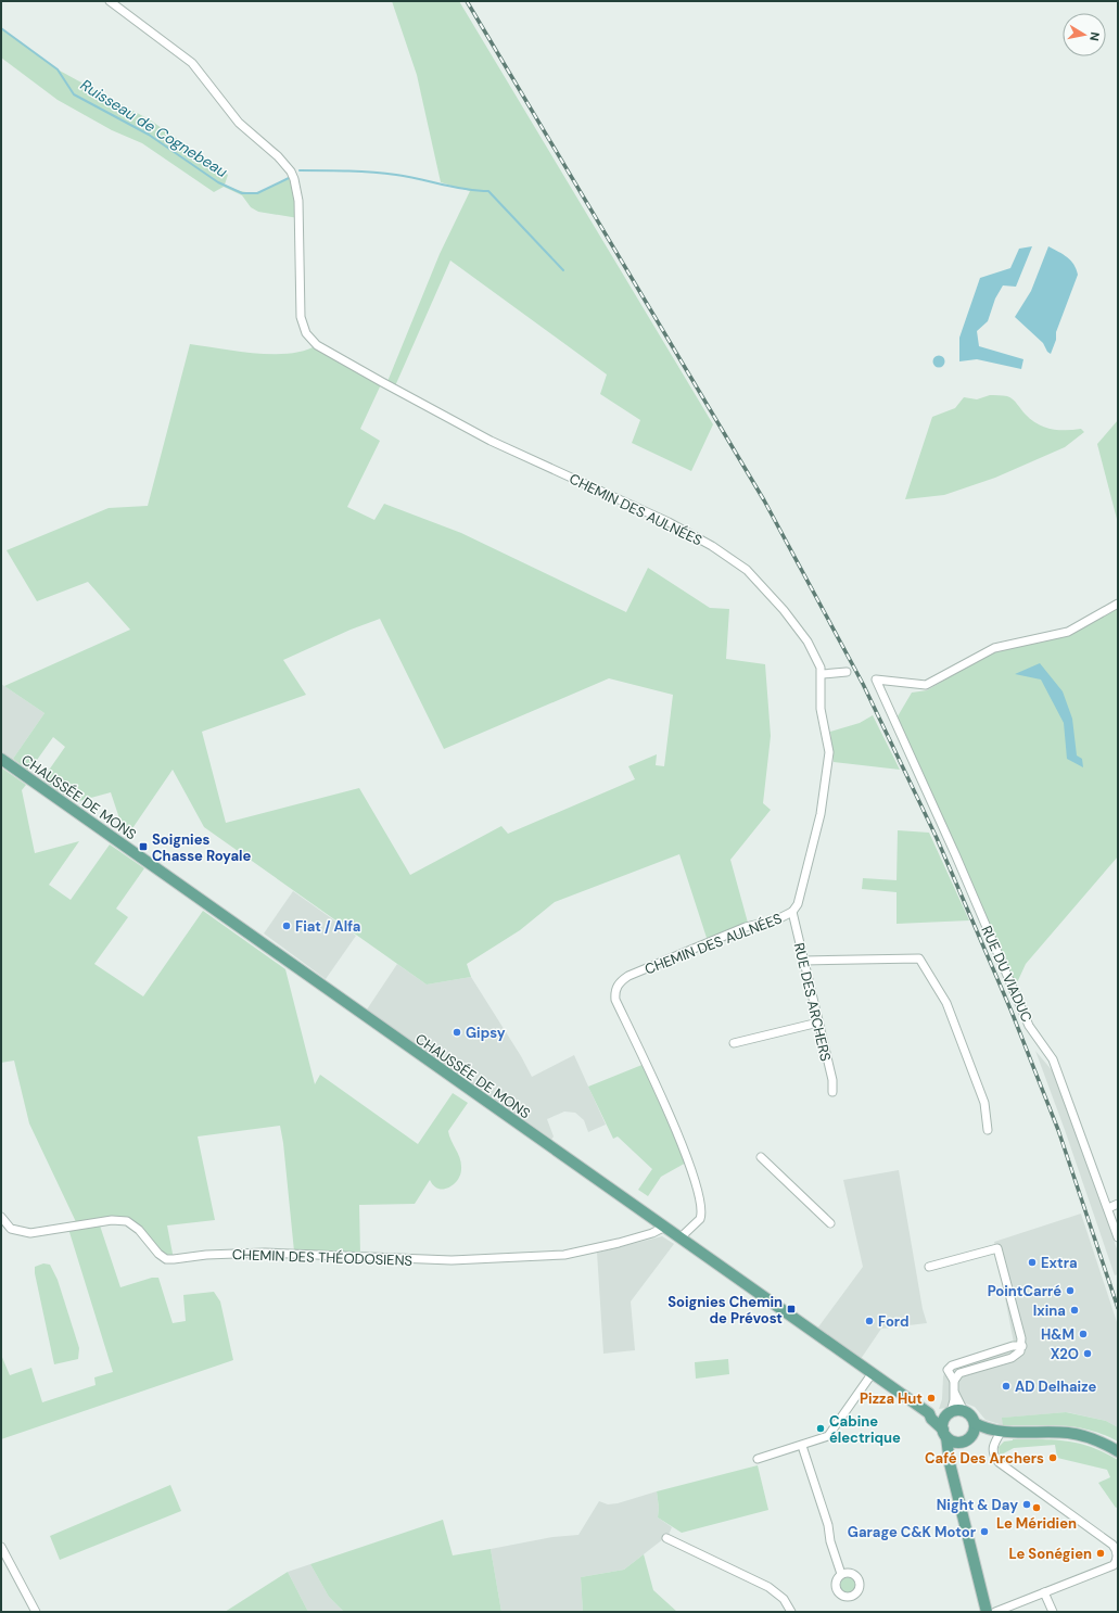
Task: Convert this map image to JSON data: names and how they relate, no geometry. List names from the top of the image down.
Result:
{
  "streets": {
    "main road": ["CHAUSSÉE DE MONS"],
    "street": [
      "CHEMIN DES AULNÉES",
      "RUE DU VIADUC",
      "RUE DES ARCHERS",
      "CHEMIN DES THÉODOSIENS"
    ]
  },
  "crossings": [
    ["CHEMIN DES AULNÉES", "CHAUSSÉE DE MONS"],
    ["CHEMIN DES AULNÉES", "RUE DES ARCHERS"],
    ["CHAUSSÉE DE MONS", "CHEMIN DES THÉODOSIENS"]
  ],
  "water": ["Ruisseau de Cognebeau"],
  "places": {
    "transit": ["Soignies Chasse Royale", "Soignies Chemin de Prévost"],
    "other": [
      "Fiat / Alfa",
      "Gipsy",
      "Extra",
      "PointCarré",
      "Ixina",
      "Ford",
      "H&M",
      "X2O",
      "AD Delhaize",
      "Pizza Hut",
      "Cabine électrique",
      "Café Des Archers",
      "Night & Day",
      "Le Méridien",
      "Garage C&K Motor",
      "Le Sonégien"
    ]
  },
  "north": "right"
}
